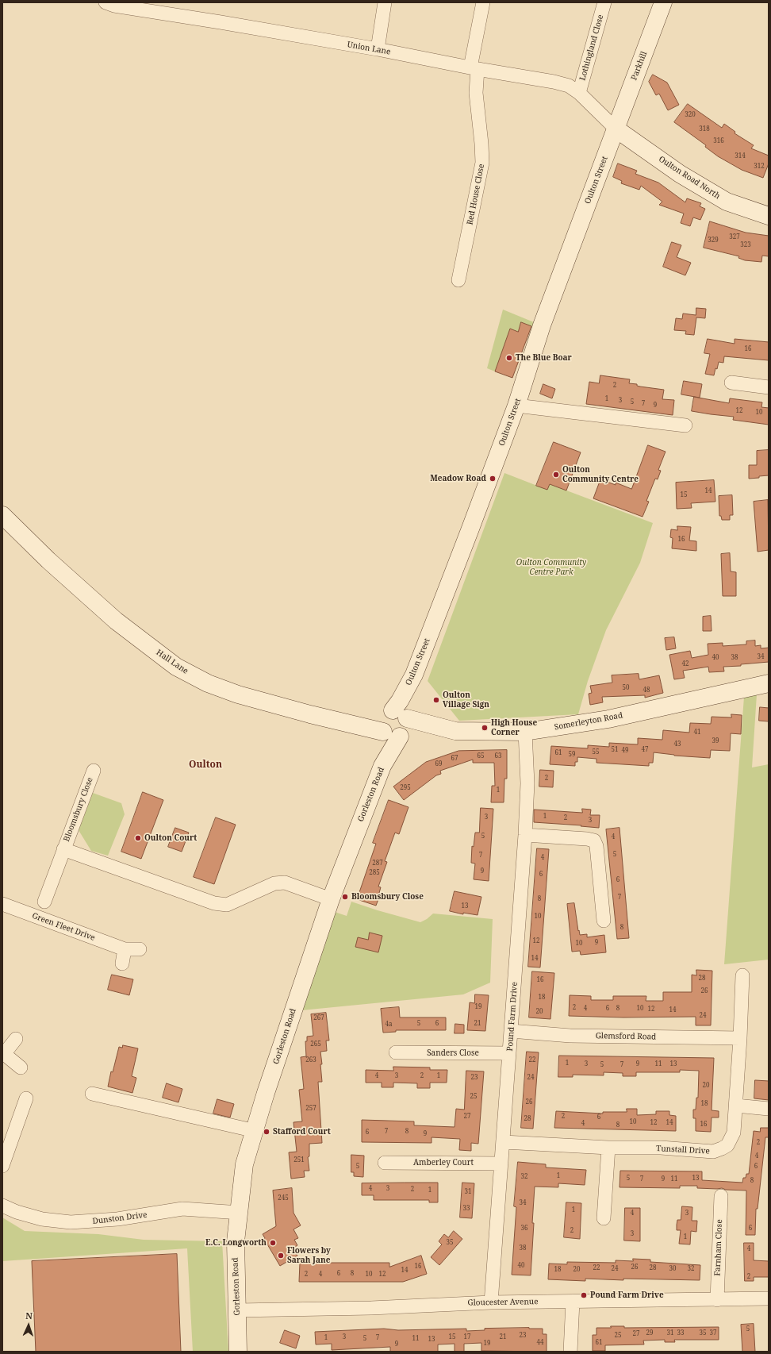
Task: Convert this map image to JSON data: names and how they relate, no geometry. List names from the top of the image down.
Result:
{
  "streets": {
    "main road": [
      "Parkhill",
      "Oulton Road North",
      "Oulton Street",
      "Hall Lane",
      "Somerleyton Road",
      "Gorleston Road"
    ],
    "street": [
      "Lothingland Close",
      "Union Lane",
      "Red House Close",
      "Bloomsbury Close",
      "Green Fleet Drive",
      "Pound Farm Drive",
      "Glemsford Road",
      "Sanders Close",
      "Tunstall Drive",
      "Amberley Court",
      "Dunston Drive",
      "Farnham Close",
      "Gloucester Avenue"
    ]
  },
  "crossings": [
    ["Lothingland Close", "Union Lane"],
    ["Union Lane", "Parkhill"],
    ["Union Lane", "Oulton Road North"],
    ["Union Lane", "Oulton Street"],
    ["Union Lane", "Red House Close"],
    ["Parkhill", "Oulton Road North"],
    ["Parkhill", "Oulton Street"],
    ["Oulton Road North", "Oulton Street"],
    ["Oulton Street", "Hall Lane"],
    ["Oulton Street", "Somerleyton Road"],
    ["Oulton Street", "Gorleston Road"],
    ["Hall Lane", "Somerleyton Road"],
    ["Hall Lane", "Gorleston Road"],
    ["Somerleyton Road", "Gorleston Road"],
    ["Somerleyton Road", "Pound Farm Drive"],
    ["Gorleston Road", "Bloomsbury Close"],
    ["Gorleston Road", "Dunston Drive"],
    ["Gorleston Road", "Gloucester Avenue"],
    ["Pound Farm Drive", "Glemsford Road"],
    ["Pound Farm Drive", "Sanders Close"],
    ["Pound Farm Drive", "Tunstall Drive"],
    ["Pound Farm Drive", "Amberley Court"],
    ["Pound Farm Drive", "Gloucester Avenue"],
    ["Glemsford Road", "Tunstall Drive"],
    ["Farnham Close", "Gloucester Avenue"]
  ],
  "districts": ["Oulton"],
  "parks": ["Oulton Community Centre Park"],
  "places": [
    "The Blue Boar",
    "Oulton Community Centre",
    "Meadow Road",
    "Oulton Village Sign",
    "High House Corner",
    "Oulton Court",
    "Bloomsbury Close",
    "Stafford Court",
    "E.C. Longworth",
    "Flowers by Sarah Jane",
    "Pound Farm Drive"
  ],
  "house_numbers": [
    "320",
    "318",
    "316",
    "314",
    "312",
    "327",
    "329",
    "323",
    "16",
    "2",
    "1",
    "3",
    "5",
    "7",
    "9",
    "12",
    "10",
    "14",
    "15",
    "16",
    "34",
    "40",
    "38",
    "42",
    "50",
    "48",
    "41",
    "39",
    "43",
    "51",
    "47",
    "49",
    "55",
    "61",
    "59",
    "65",
    "63",
    "67",
    "69",
    "2",
    "295",
    "1",
    "1",
    "3",
    "2",
    "3",
    "5",
    "4",
    "5",
    "7",
    "4",
    "287",
    "9",
    "285",
    "6",
    "6",
    "7",
    "8",
    "13",
    "10",
    "8",
    "12",
    "9",
    "10",
    "14",
    "28",
    "16",
    "26",
    "18",
    "19",
    "2",
    "4",
    "6",
    "8",
    "10",
    "12",
    "14",
    "20",
    "24",
    "267",
    "5",
    "6",
    "21",
    "4a",
    "265",
    "263",
    "22",
    "1",
    "3",
    "9",
    "11",
    "13",
    "5",
    "7",
    "4",
    "3",
    "2",
    "1",
    "23",
    "24",
    "20",
    "25",
    "26",
    "18",
    "257",
    "27",
    "2",
    "6",
    "28",
    "10",
    "12",
    "14",
    "4",
    "16",
    "8",
    "7",
    "8",
    "6",
    "9",
    "2",
    "4",
    "251",
    "5",
    "6",
    "1",
    "32",
    "5",
    "13",
    "7",
    "9",
    "11",
    "8",
    "4",
    "3",
    "2",
    "1",
    "31",
    "245",
    "34",
    "33",
    "1",
    "4",
    "3",
    "36",
    "6",
    "2",
    "3",
    "1",
    "35",
    "38",
    "4",
    "40",
    "16",
    "26",
    "22",
    "28",
    "24",
    "30",
    "32",
    "18",
    "20",
    "14",
    "6",
    "8",
    "2",
    "4",
    "10",
    "12",
    "2",
    "5",
    "29",
    "31",
    "33",
    "35",
    "37",
    "27",
    "23",
    "25",
    "3",
    "15",
    "17",
    "21",
    "1",
    "7",
    "5",
    "11",
    "13",
    "44",
    "61",
    "19",
    "9"
  ],
  "north": "top"
}
